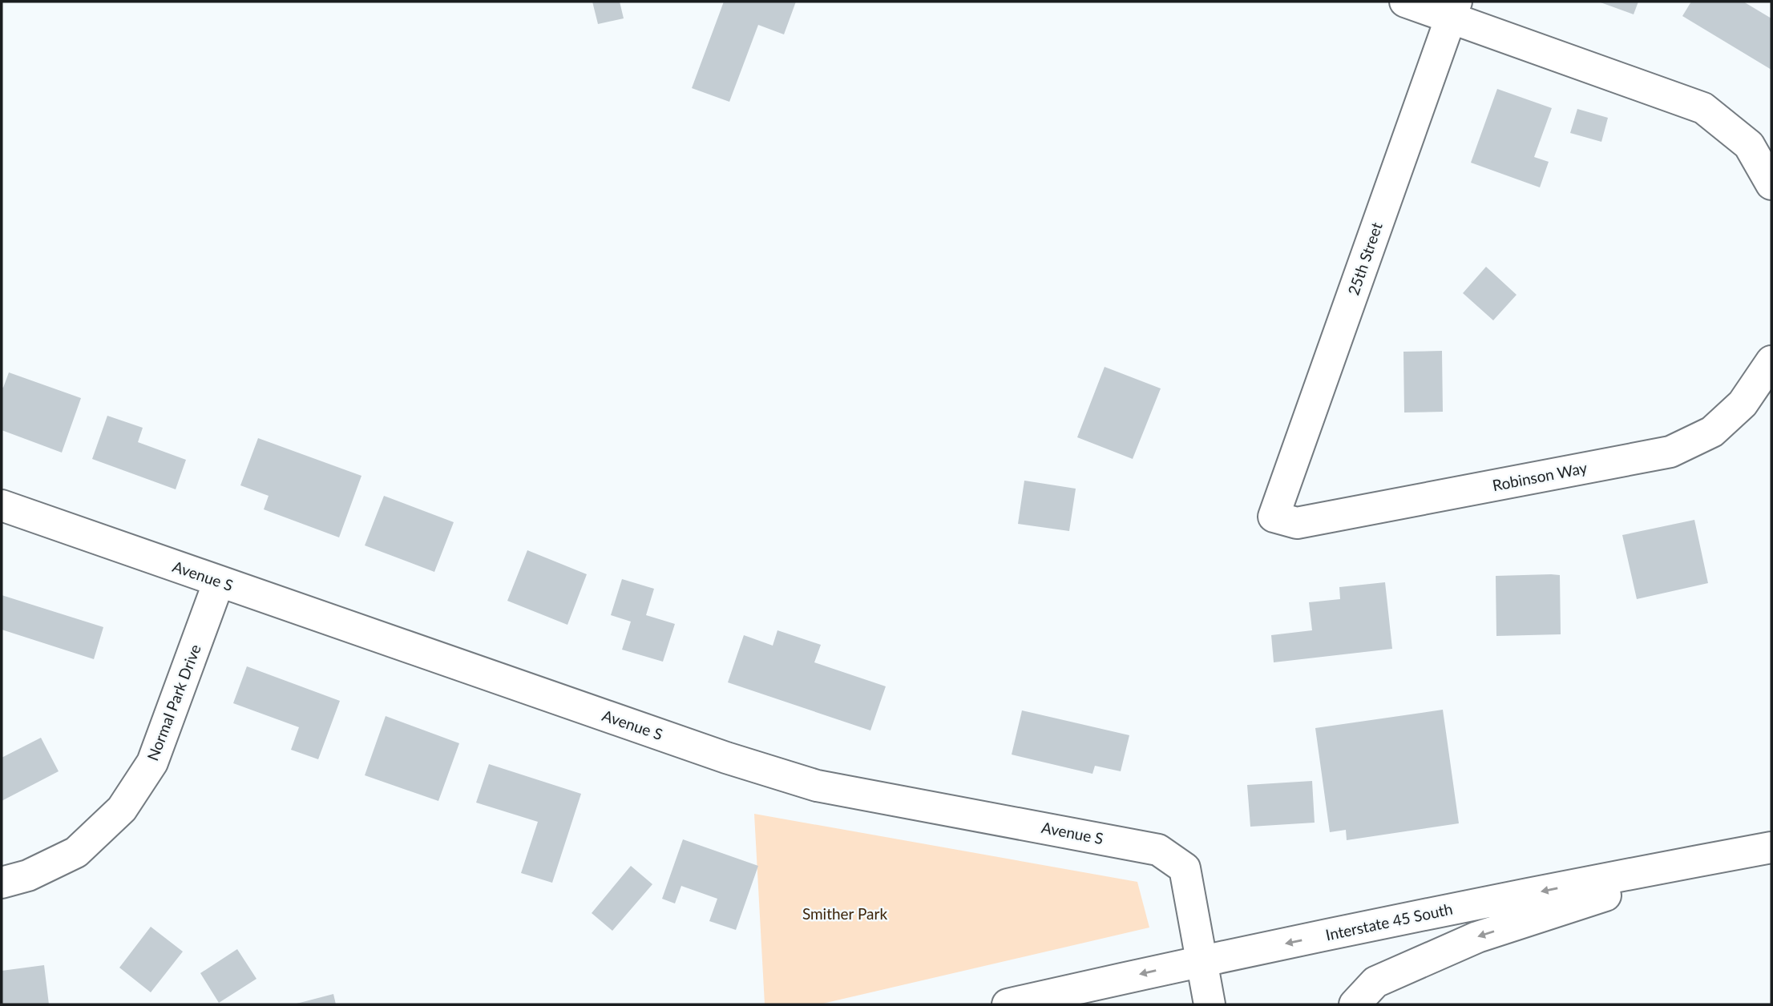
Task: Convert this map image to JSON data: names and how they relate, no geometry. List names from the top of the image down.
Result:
{
  "streets": {
    "street": [
      "25th Street",
      "Robinson Way",
      "Avenue S",
      "Normal Park Drive",
      "Interstate 45 South"
    ]
  },
  "crossings": [
    ["25th Street", "Robinson Way"],
    ["Avenue S", "Normal Park Drive"],
    ["Avenue S", "Interstate 45 South"]
  ],
  "parks": ["Smither Park"]
}
